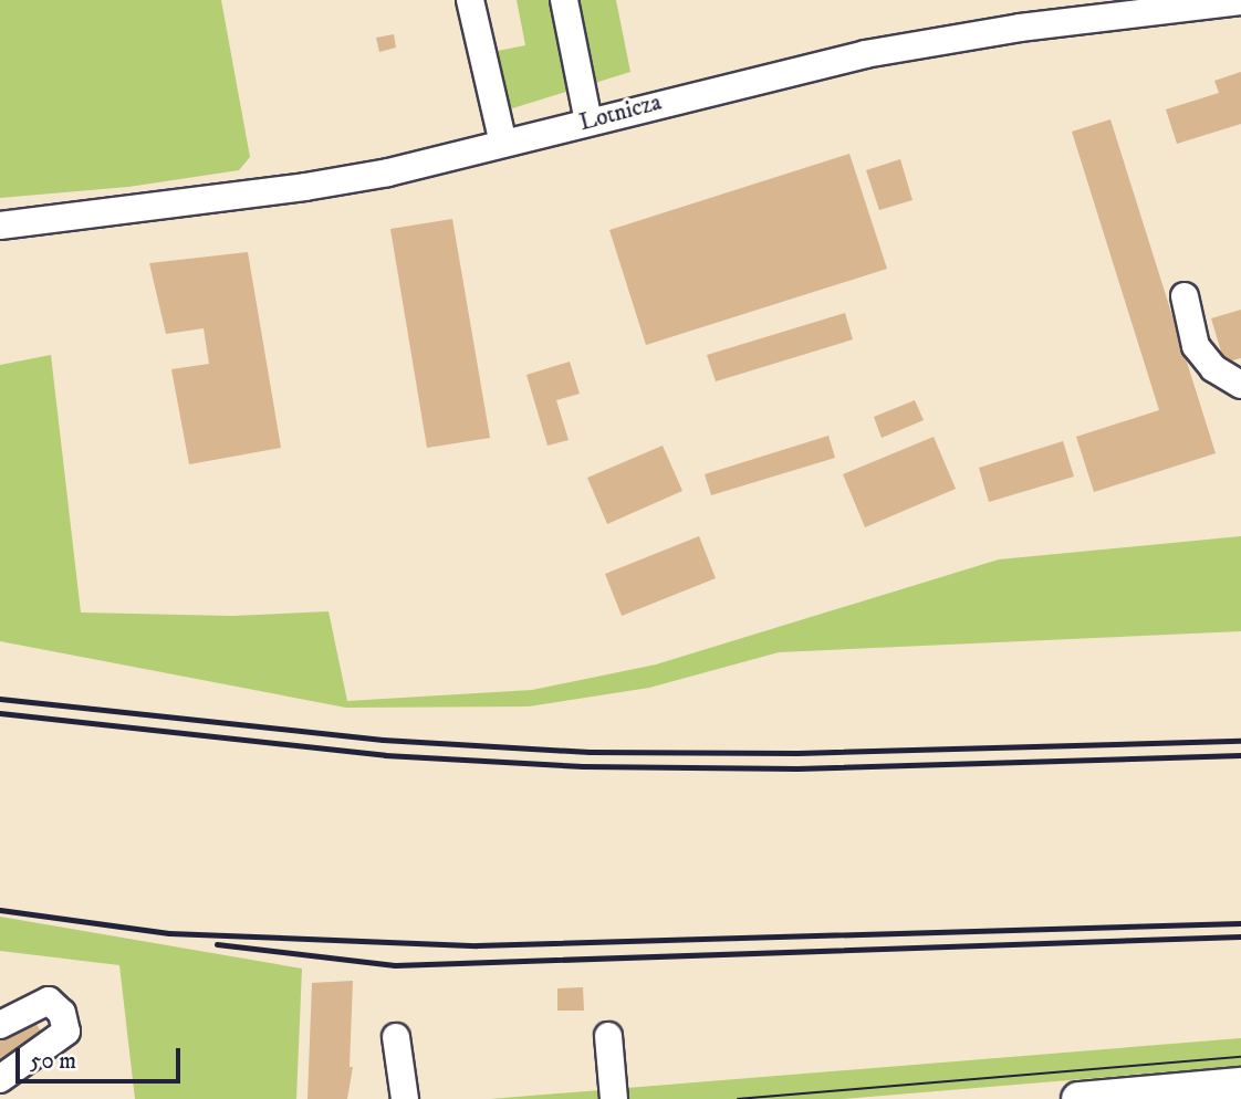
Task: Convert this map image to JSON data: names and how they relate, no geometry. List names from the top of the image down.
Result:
{
  "streets": {
    "street": ["Lotnicza"]
  },
  "scale_bar": "50 m"
}
